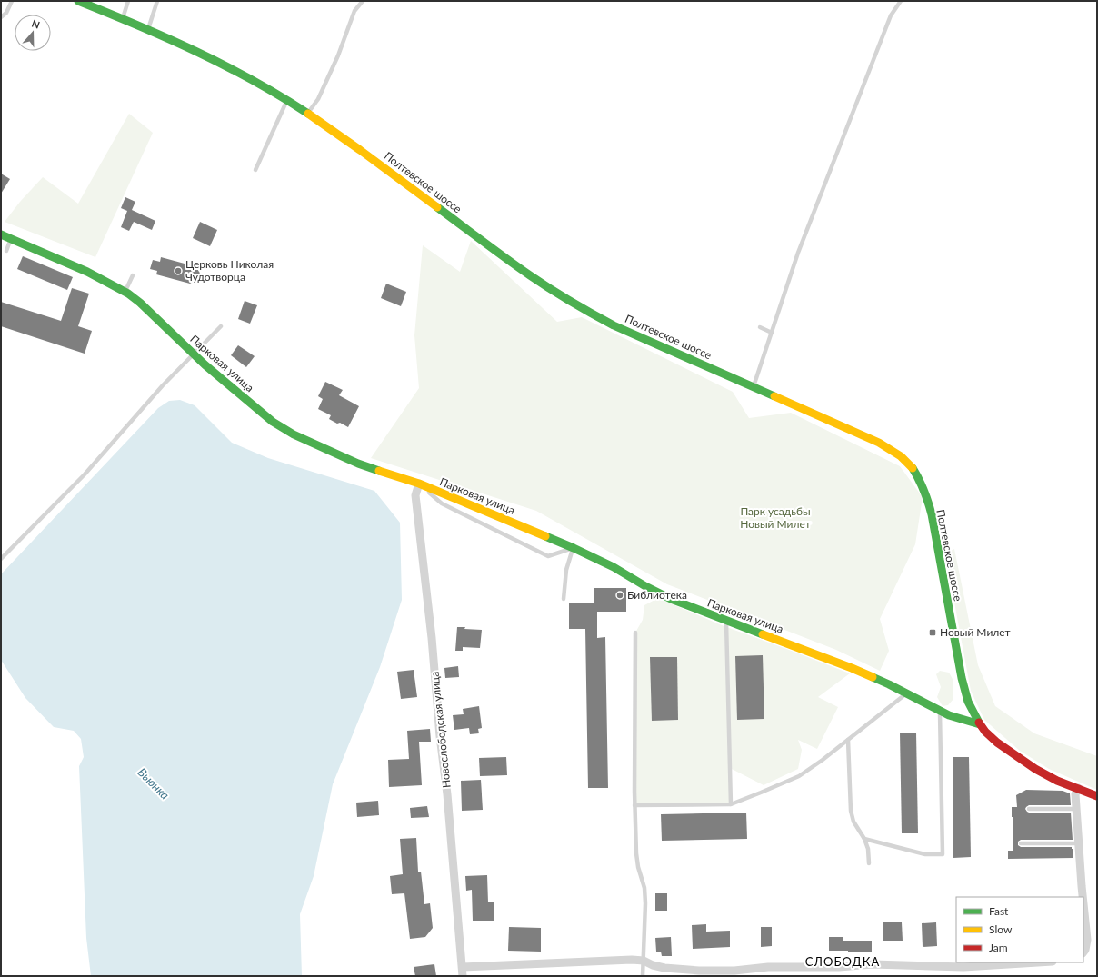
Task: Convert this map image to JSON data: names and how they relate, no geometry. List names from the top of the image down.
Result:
{
  "streets": {
    "street": ["Полтевское шоссе", "Парковая улица", "Новослободская улица"]
  },
  "crossings": [
    ["Полтевское шоссе", "Парковая улица"],
    ["Парковая улица", "Новослободская улица"]
  ],
  "districts": ["СЛОБОДКА"],
  "water": ["Вьюнка"],
  "parks": ["Парк усадьбы Новый Милет"],
  "places": {
    "other": ["Церковь Николая Чудотворца", "Библиотека"],
    "transit": ["Новый Милет"]
  },
  "legend": ["Fast", "Slow", "Jam"],
  "north": "top"
}
